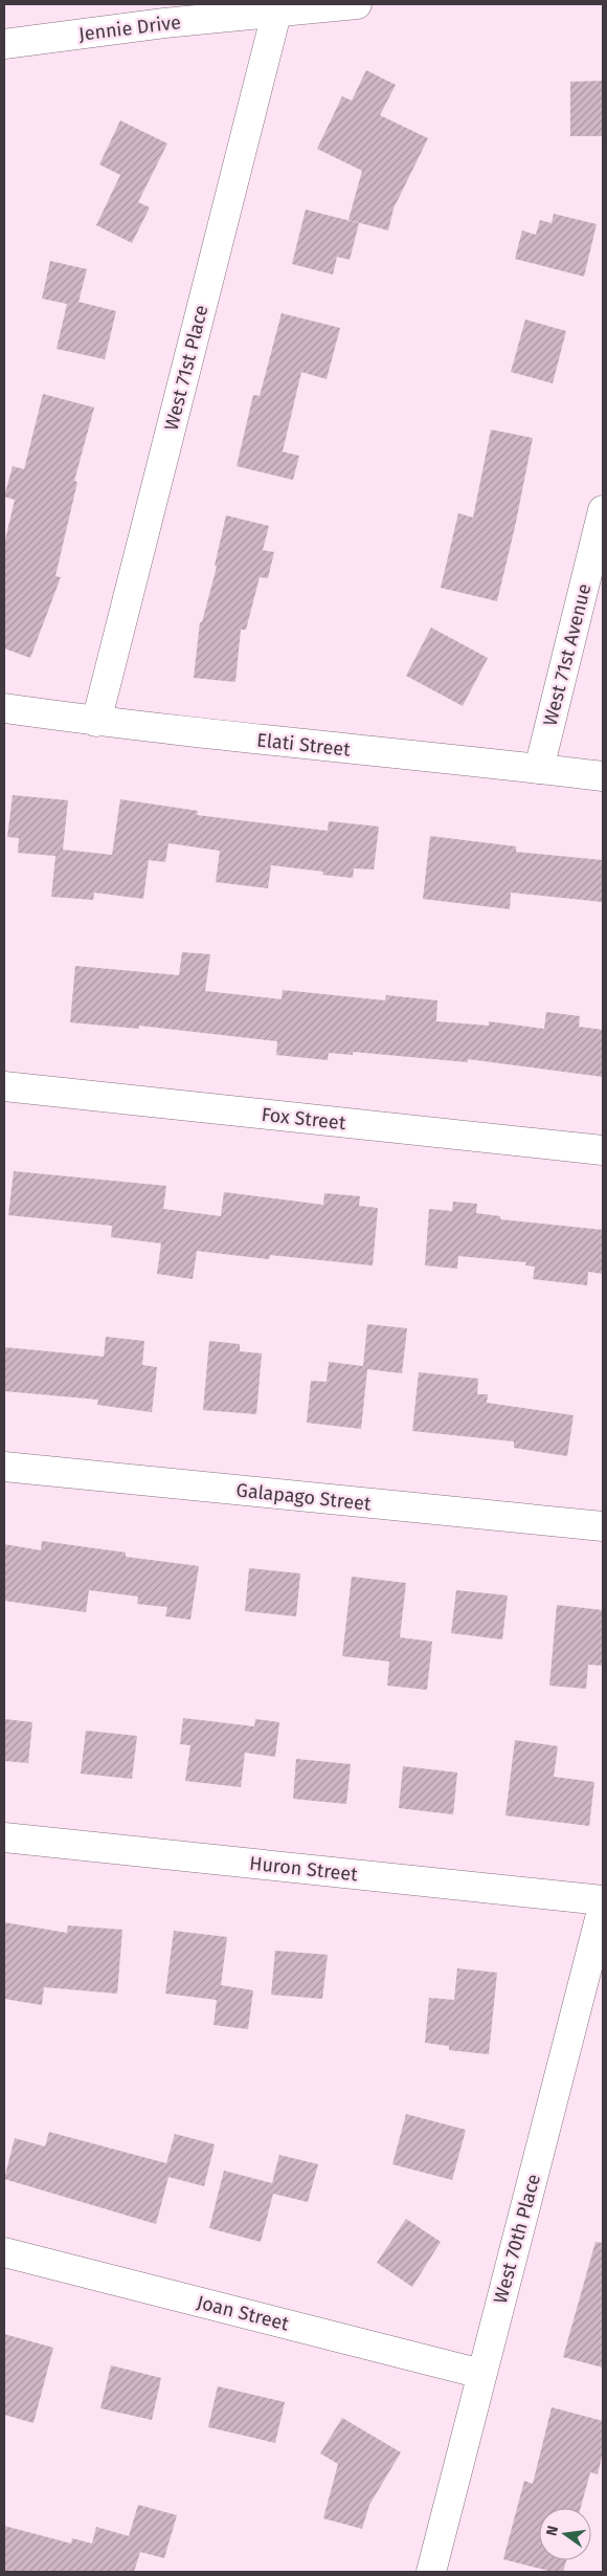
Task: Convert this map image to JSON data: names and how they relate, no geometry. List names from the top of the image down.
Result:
{
  "streets": {
    "street": [
      "Jennie Drive",
      "West 71st Place",
      "West 71st Avenue",
      "Elati Street",
      "Fox Street",
      "Galapago Street",
      "Huron Street",
      "West 70th Place",
      "Joan Street"
    ]
  },
  "crossings": [
    ["Jennie Drive", "West 71st Place"],
    ["West 71st Place", "Elati Street"],
    ["West 71st Avenue", "Elati Street"],
    ["West 70th Place", "Joan Street"]
  ],
  "north": "left"
}
